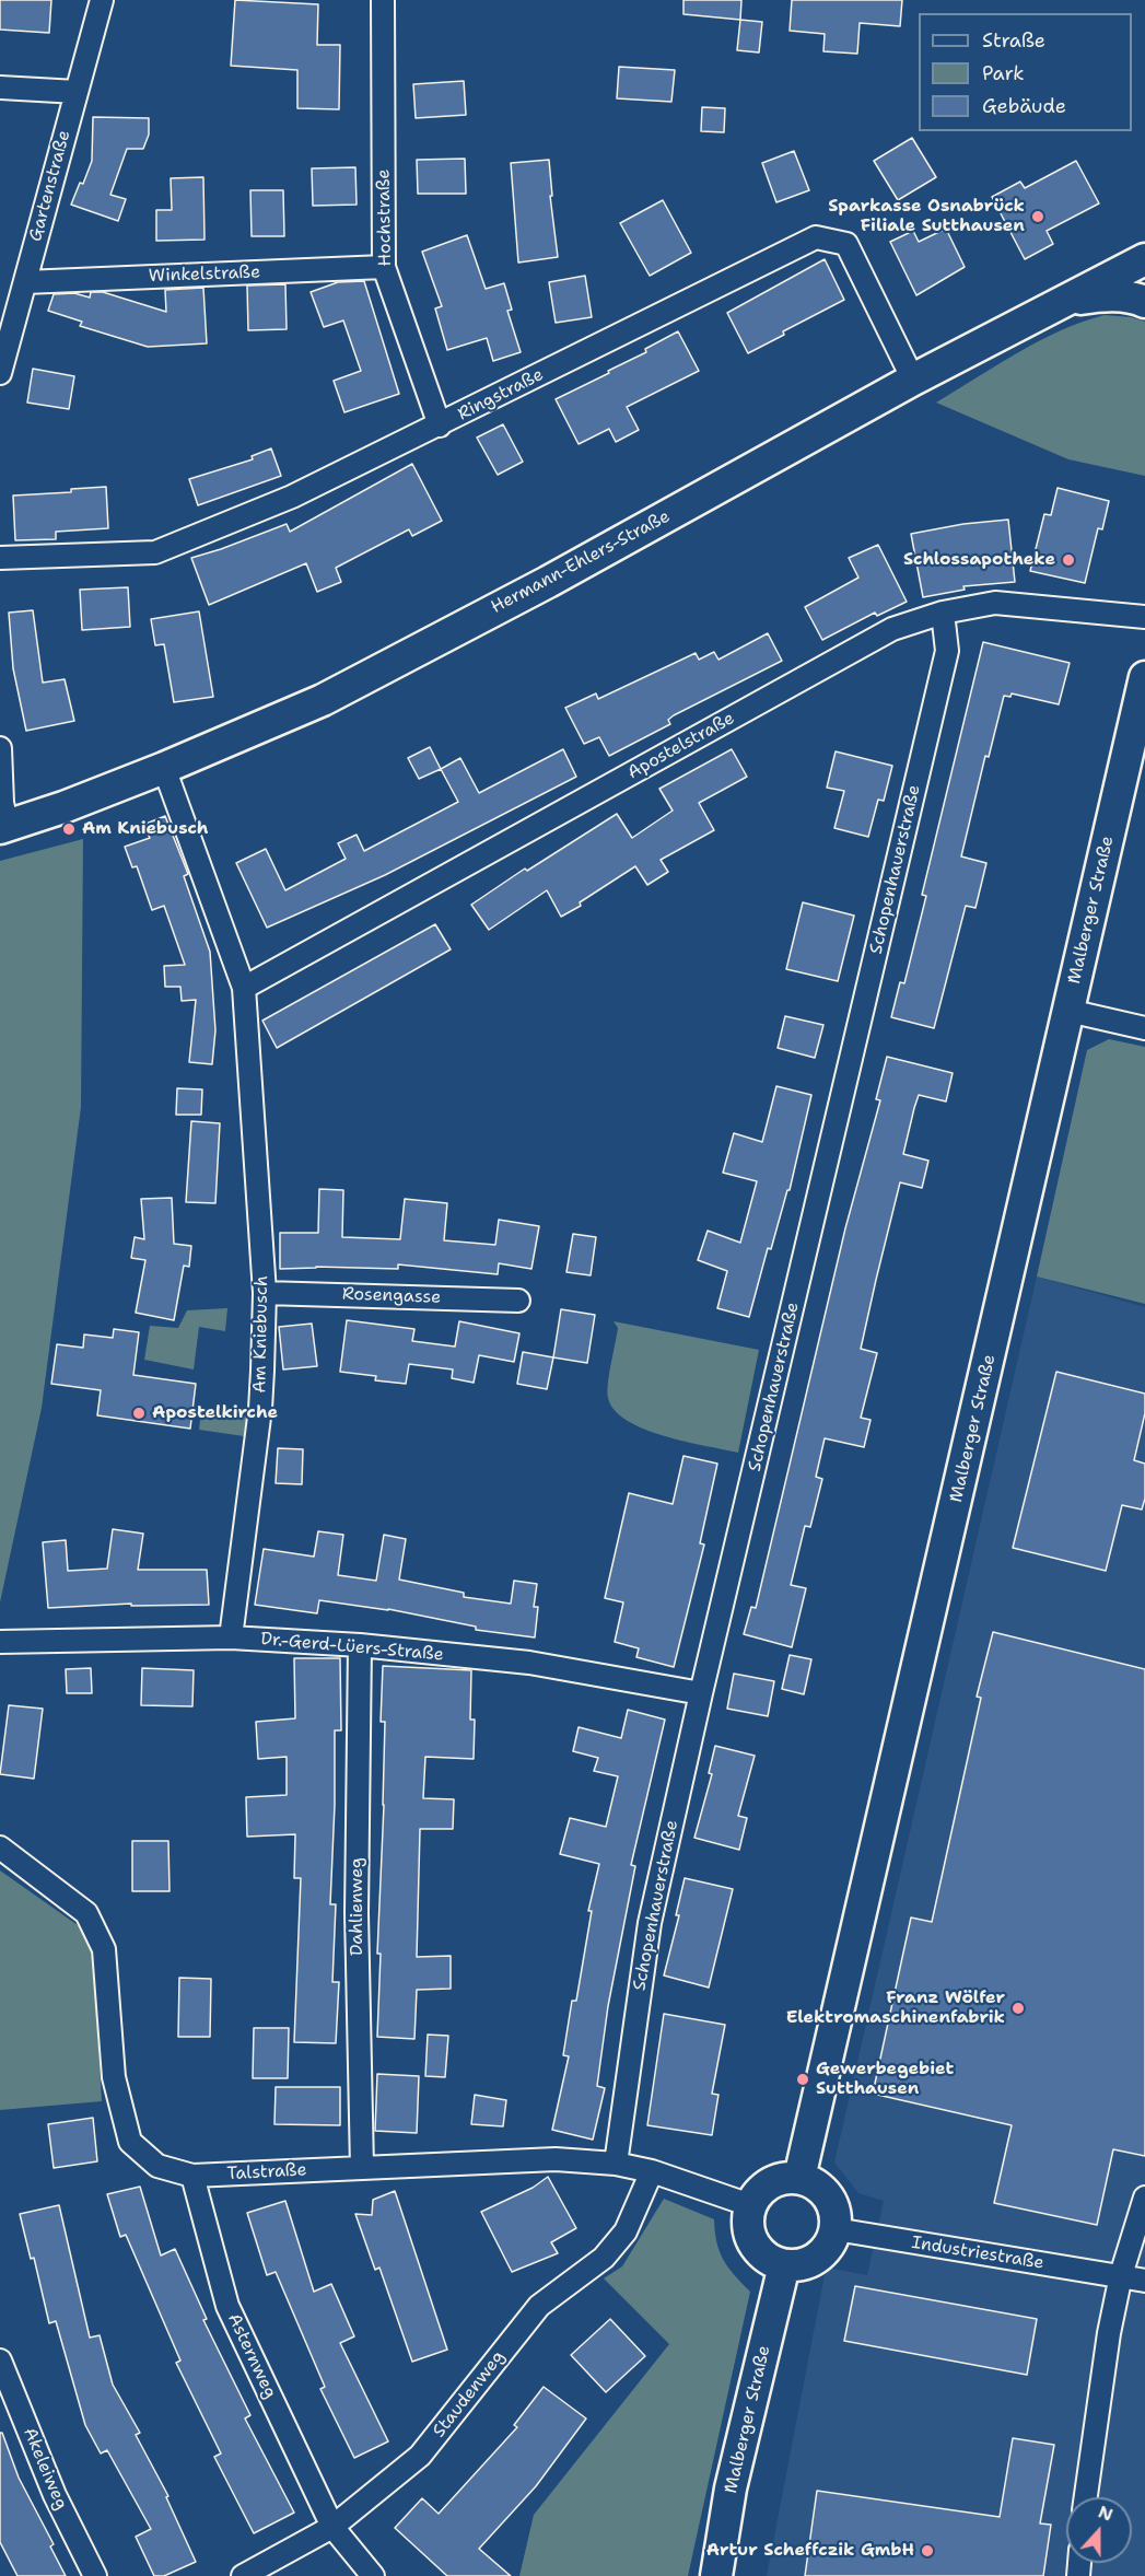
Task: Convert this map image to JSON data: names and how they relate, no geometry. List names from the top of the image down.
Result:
{
  "streets": {
    "street": [
      "Gartenstraße",
      "Hochstraße",
      "Winkelstraße",
      "Ringstraße",
      "Hermann-Ehlers-Straße",
      "Apostelstraße",
      "Schopenhauerstraße",
      "Malberger Straße",
      "Rosengasse",
      "Am Kniebusch",
      "Dr.-Gerd-Lüers-Straße",
      "Dahlienweg",
      "Talstraße",
      "Industriestraße",
      "Asternweg",
      "Staudenweg",
      "Akeleiweg"
    ]
  },
  "crossings": [
    ["Gartenstraße", "Winkelstraße"],
    ["Hochstraße", "Winkelstraße"],
    ["Hochstraße", "Ringstraße"],
    ["Ringstraße", "Hermann-Ehlers-Straße"],
    ["Hermann-Ehlers-Straße", "Am Kniebusch"],
    ["Apostelstraße", "Schopenhauerstraße"],
    ["Apostelstraße", "Am Kniebusch"],
    ["Schopenhauerstraße", "Dr.-Gerd-Lüers-Straße"],
    ["Schopenhauerstraße", "Talstraße"],
    ["Malberger Straße", "Talstraße"],
    ["Malberger Straße", "Industriestraße"],
    ["Rosengasse", "Am Kniebusch"],
    ["Am Kniebusch", "Dr.-Gerd-Lüers-Straße"],
    ["Dr.-Gerd-Lüers-Straße", "Dahlienweg"],
    ["Dahlienweg", "Talstraße"],
    ["Talstraße", "Industriestraße"],
    ["Talstraße", "Asternweg"],
    ["Talstraße", "Staudenweg"],
    ["Asternweg", "Staudenweg"]
  ],
  "places": [
    "Sparkasse Osnabrück Filiale Sutthausen",
    "Schlossapotheke",
    "Am Kniebusch",
    "Apostelkirche",
    "Franz Wölfer Elektromaschinenfabrik",
    "Gewerbegebiet Sutthausen",
    "Artur Scheffczik GmbH"
  ],
  "legend": ["Straße", "Park", "Gebäude"],
  "north": "top"
}
